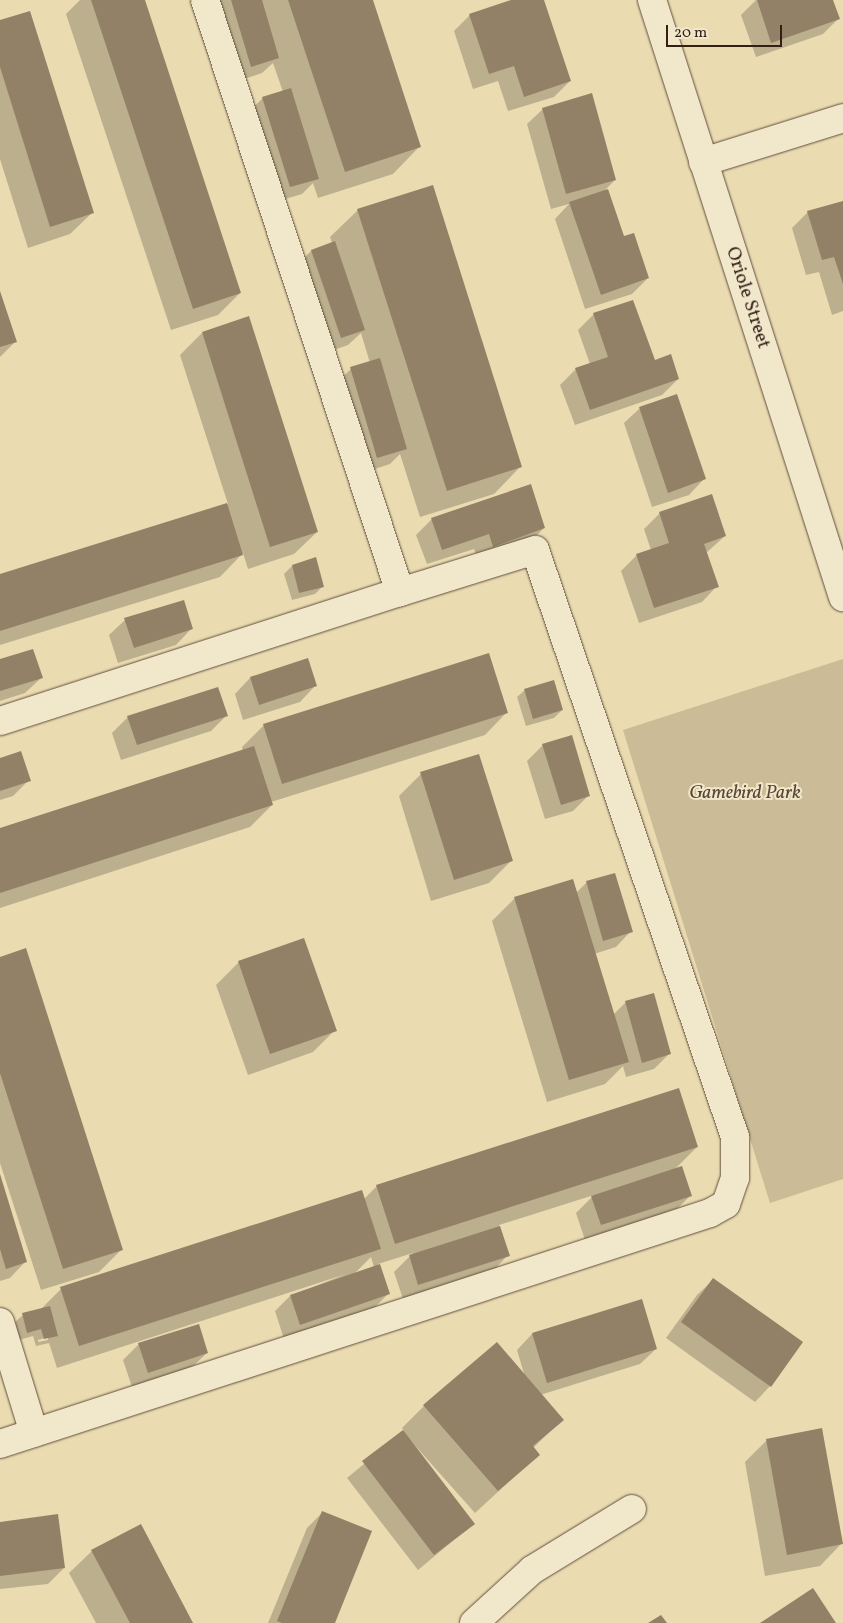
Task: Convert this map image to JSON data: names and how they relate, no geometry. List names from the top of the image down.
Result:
{
  "streets": {
    "street": ["Oriole Street"]
  },
  "parks": ["Gamebird Park"],
  "scale_bar": "20 m"
}
